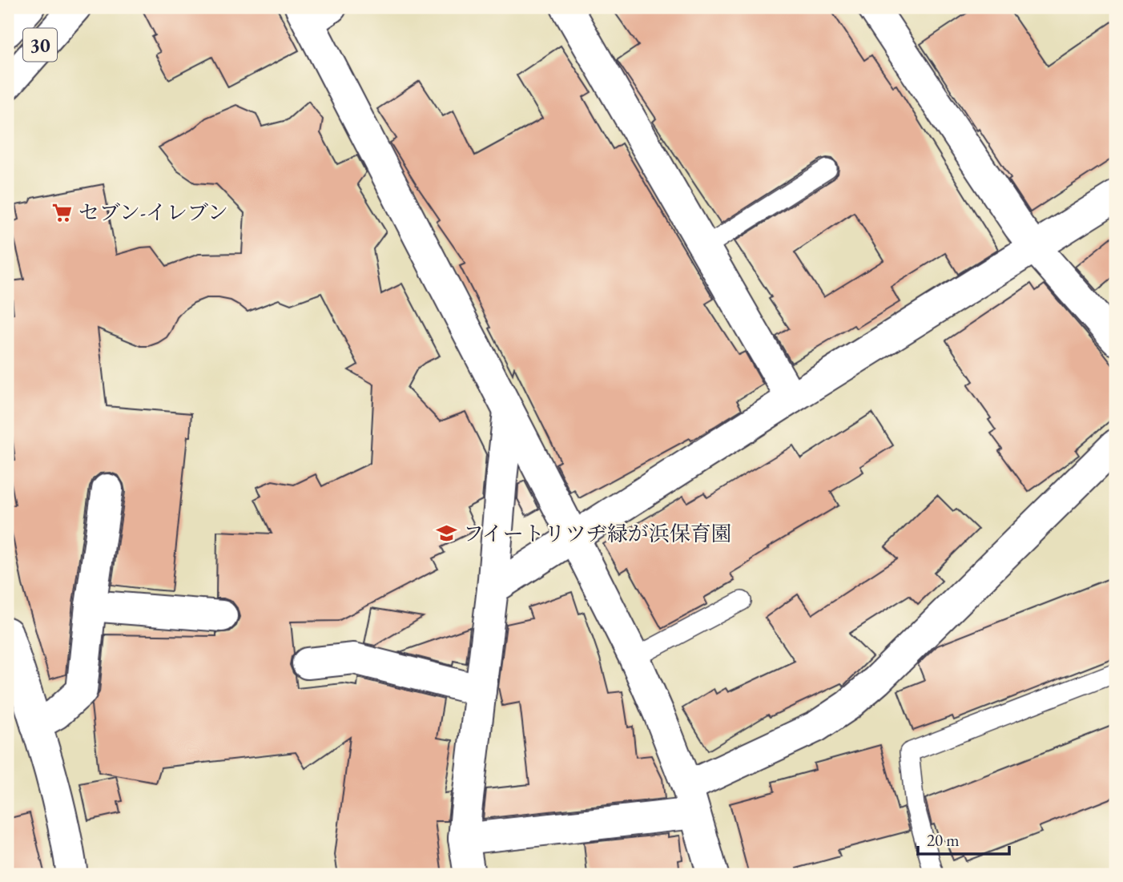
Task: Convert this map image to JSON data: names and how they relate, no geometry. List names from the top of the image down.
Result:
{
  "streets": {
    "street": ["30"]
  },
  "places": {
    "supermarket": ["セブン-イレブン"],
    "school or university": ["フイートリツヂ緑が浜保育園"]
  },
  "scale_bar": "20 m"
}
